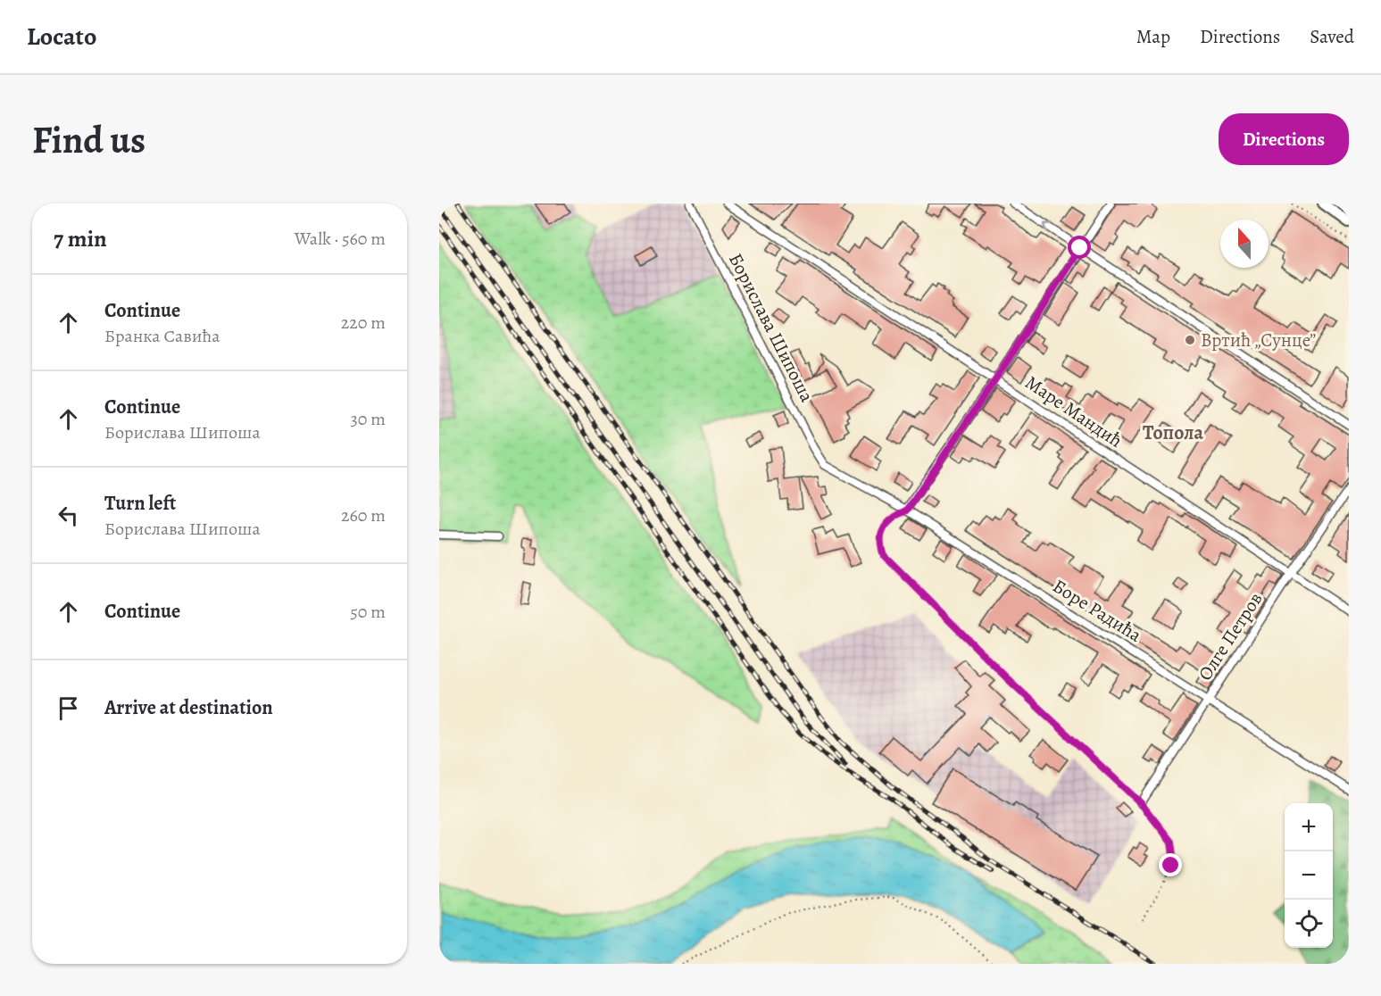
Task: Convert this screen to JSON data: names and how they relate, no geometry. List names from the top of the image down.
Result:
{
  "streets": {
    "street": [
      "Борислава Шипоша",
      "Маре Мандић",
      "Боре Радића",
      "Олге Петров"
    ]
  },
  "crossings": [
    ["Борислава Шипоша", "Боре Радића"],
    ["Маре Мандић", "Олге Петров"],
    ["Боре Радића", "Олге Петров"]
  ],
  "districts": ["Топола"],
  "places": ["Вртић „Сунце”"],
  "north": "top",
  "page": {
    "header": "Locato",
    "nav": ["Map", "Directions", "Saved"],
    "buttons": "Directions",
    "title": "Find us",
    "heading": ["7 min", "Walk · 560 m"],
    "list": [
      ["Continue", "Бранка Савића", "220 m"],
      ["Continue", "Борислава Шипоша", "30 m"],
      ["Turn left", "Борислава Шипоша", "260 m"],
      ["Continue", "50 m"],
      "Arrive at destination"
    ],
    "map_buttons": ["+", "−"]
  }
}
